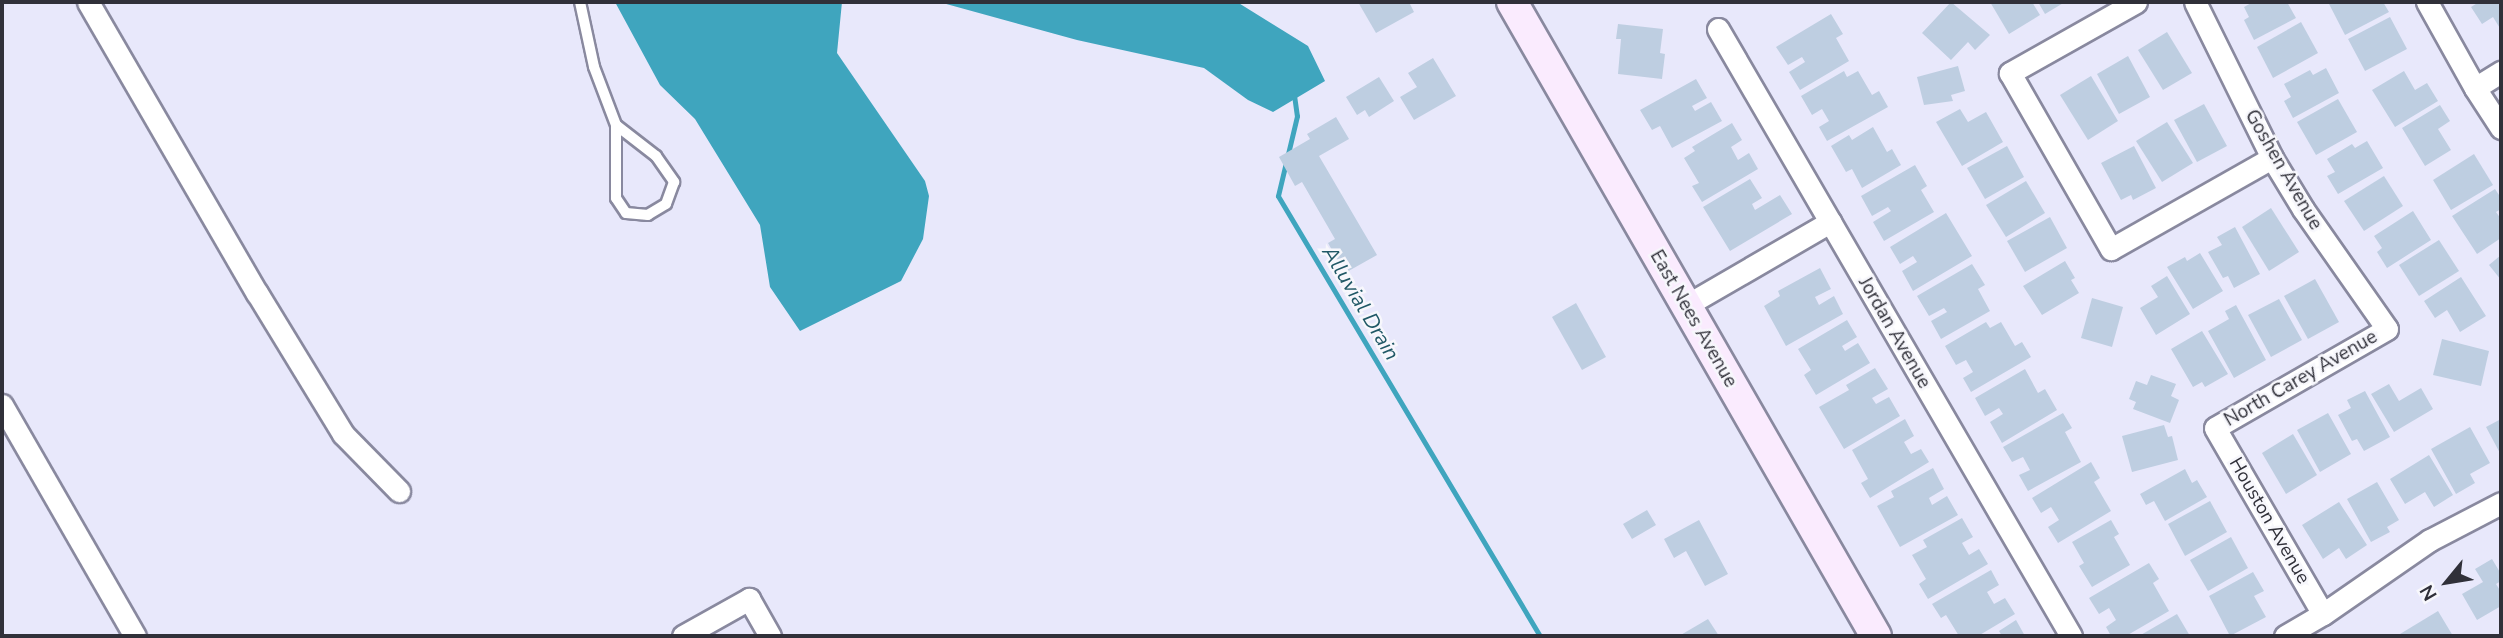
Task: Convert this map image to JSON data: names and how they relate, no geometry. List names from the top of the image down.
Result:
{
  "streets": {
    "main road": ["East Nees Avenue"],
    "street": [
      "Goshen Avenue",
      "Jordan Avenue",
      "North Carey Avenue",
      "Houston Avenue"
    ]
  },
  "crossings": [
    ["Goshen Avenue", "North Carey Avenue"],
    ["North Carey Avenue", "Houston Avenue"]
  ],
  "water": ["Alluvial Drain"],
  "north": "bottom left"
}
